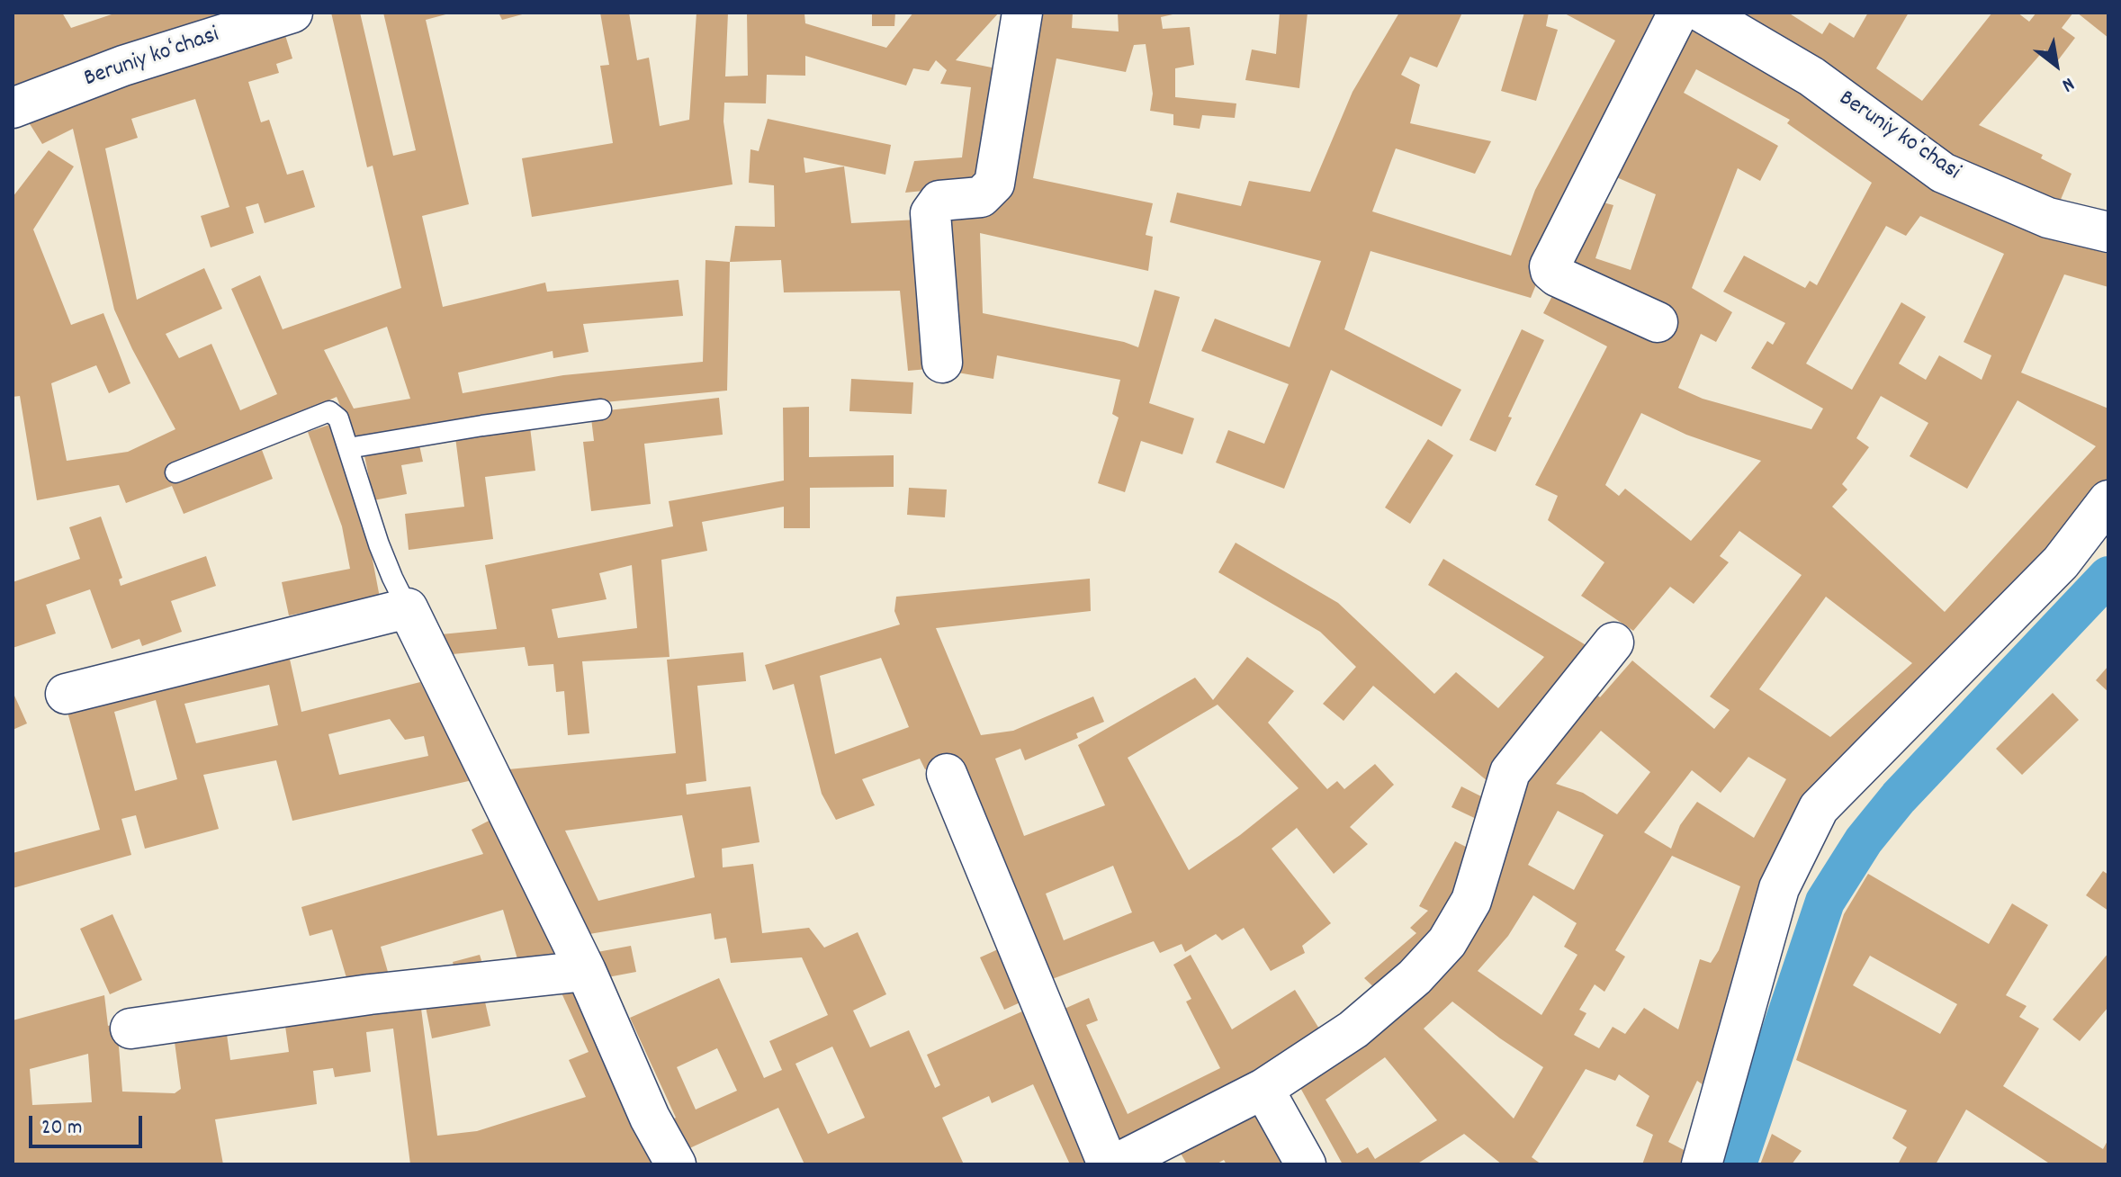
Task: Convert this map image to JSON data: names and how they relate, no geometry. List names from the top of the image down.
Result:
{
  "streets": {
    "street": ["Beruniy koʻchasi"]
  },
  "scale_bar": "20 m",
  "north": "bottom right"
}
